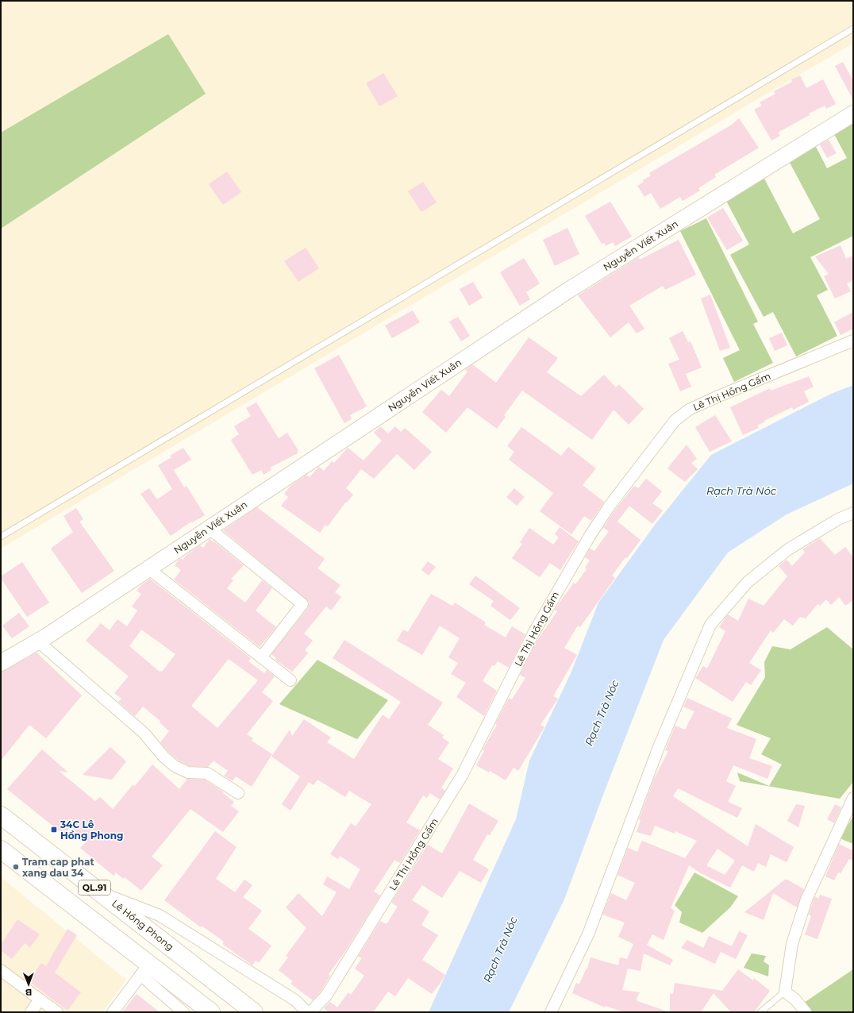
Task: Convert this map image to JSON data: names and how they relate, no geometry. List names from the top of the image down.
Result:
{
  "streets": {
    "highway": ["QL.91", "Lê Hồng Phong"],
    "street": ["Nguyễn Viết Xuân", "Lê Thị Hồng Gấm"]
  },
  "water": ["Rạch Trà Nóc"],
  "places": {
    "transit": ["34C Lê Hồng Phong"],
    "other": ["Tram cap phat xang dau 34"]
  },
  "north": "bottom"
}
